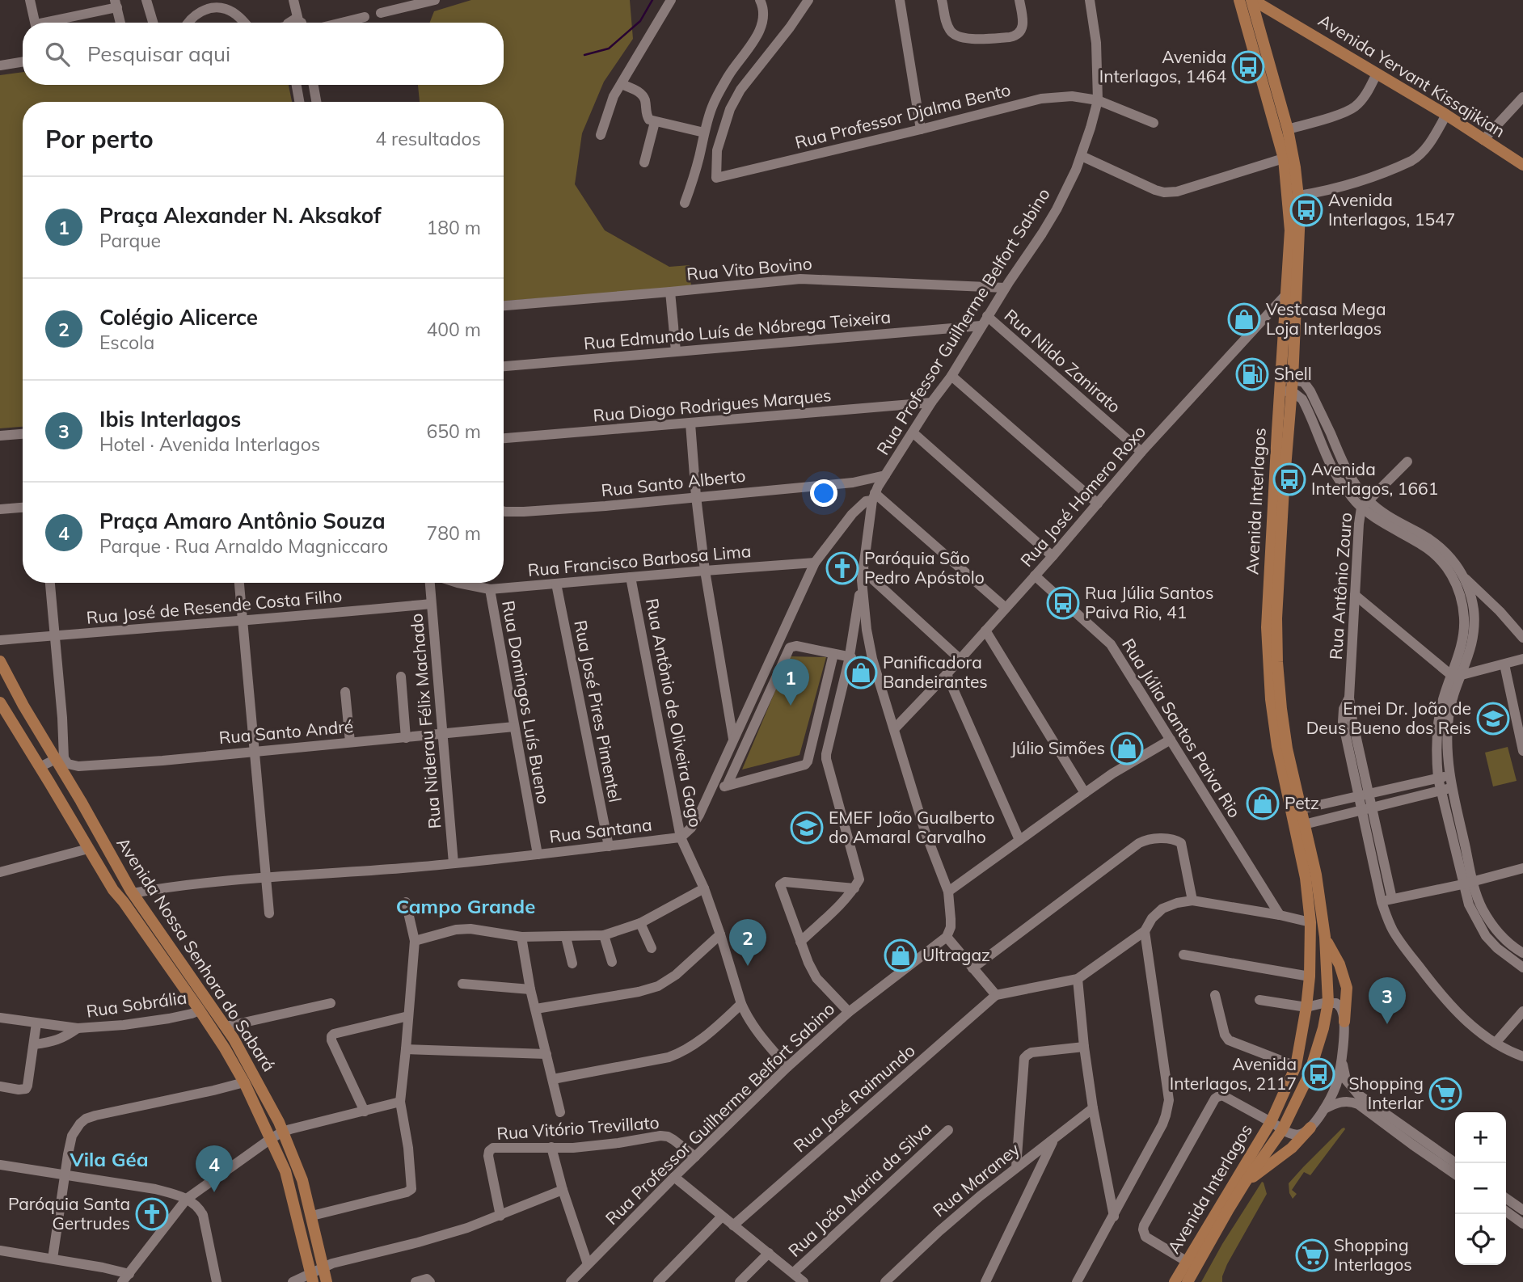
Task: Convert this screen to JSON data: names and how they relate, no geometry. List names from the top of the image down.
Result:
{
  "streets": {
    "main road": ["Avenida Yervant Kissajikian", "Avenida Interlagos", "Avenida Nossa Senhora do Sabará"],
    "street": [
      "Rua Professor Djalma Bento",
      "Rua Vito Bovino",
      "Rua Professor Guilherme Belfort Sabino",
      "Rua Edmundo Luís de Nóbrega Teixeira",
      "Rua Nildo Zanirato",
      "Rua Diogo Rodrigues Marques",
      "Rua Santo Alberto",
      "Rua José Homero Roxo",
      "Rua Francisco Barbosa Lima",
      "Rua Antônio Zouro",
      "Rua José de Resende Costa Filho",
      "Rua Domingos Luís Bueno",
      "Rua José Pires Pimentel",
      "Rua Antônio de Oliveira Gago",
      "Rua Niderau Félix Machado",
      "Rua Júlia Santos Paiva Rio",
      "Rua Santo André",
      "Rua Santana",
      "Rua Sobrália",
      "Rua José Raimundo",
      "Rua Vitório Trevillato",
      "Rua Maraney",
      "Rua João Maria da Silva"
    ]
  },
  "crossings": [
    ["Avenida Yervant Kissajikian", "Avenida Interlagos"],
    ["Rua Professor Djalma Bento", "Rua Professor Guilherme Belfort Sabino"],
    ["Rua Vito Bovino", "Rua Professor Guilherme Belfort Sabino"],
    ["Rua Professor Guilherme Belfort Sabino", "Rua Edmundo Luís de Nóbrega Teixeira"],
    ["Rua Professor Guilherme Belfort Sabino", "Rua Nildo Zanirato"],
    ["Rua Professor Guilherme Belfort Sabino", "Rua Diogo Rodrigues Marques"],
    ["Rua Professor Guilherme Belfort Sabino", "Rua Santo Alberto"],
    ["Rua Professor Guilherme Belfort Sabino", "Rua Antônio de Oliveira Gago"],
    ["Rua Professor Guilherme Belfort Sabino", "Rua Vitório Trevillato"],
    ["Rua Nildo Zanirato", "Rua José Homero Roxo"],
    ["Rua José Homero Roxo", "Avenida Interlagos"],
    ["Rua José Homero Roxo", "Rua Júlia Santos Paiva Rio"],
    ["Rua Francisco Barbosa Lima", "Rua Domingos Luís Bueno"],
    ["Rua Francisco Barbosa Lima", "Rua José Pires Pimentel"],
    ["Rua Francisco Barbosa Lima", "Rua Antônio de Oliveira Gago"],
    ["Rua José de Resende Costa Filho", "Rua Niderau Félix Machado"],
    ["Rua Domingos Luís Bueno", "Rua Santo André"],
    ["Rua Domingos Luís Bueno", "Rua Santana"],
    ["Rua José Pires Pimentel", "Rua Santana"],
    ["Rua Antônio de Oliveira Gago", "Rua Santana"],
    ["Rua Niderau Félix Machado", "Rua Santo André"],
    ["Rua Niderau Félix Machado", "Rua Santana"],
    ["Rua Santo André", "Avenida Nossa Senhora do Sabará"],
    ["Rua Santana", "Avenida Nossa Senhora do Sabará"],
    ["Avenida Nossa Senhora do Sabará", "Rua Sobrália"]
  ],
  "districts": ["Campo Grande", "Vila Géa"],
  "places": {
    "bus stop": [
      "Avenida Interlagos, 1464",
      "Avenida Interlagos, 1547",
      "Avenida Interlagos, 1661",
      "Rua Júlia Santos Paiva Rio, 41",
      "Avenida Interlagos, 2117"
    ],
    "shop": [
      "Vestcasa Mega Loja Interlagos",
      "Panificadora Bandeirantes",
      "Júlio Simões",
      "Petz",
      "Ultragaz"
    ],
    "fuel station": ["Shell"],
    "church": ["Paróquia São Pedro Apóstolo", "Paróquia Santa Gertrudes"],
    "school or university": ["Emei Dr. João de Deus Bueno dos Reis", "EMEF João Gualberto do Amaral Carvalho"],
    "supermarket": ["Shopping Interlar", "Shopping Interlagos"]
  },
  "page": {
    "search": "Pesquisar aqui",
    "heading": ["Por perto", "4 resultados"],
    "list": [
      {
        "mark": "1",
        "name": "Praça Alexander N. Aksakof",
        "note": "Parque",
        "value": "180 m"
      },
      {
        "mark": "2",
        "name": "Colégio Alicerce",
        "note": "Escola",
        "value": "400 m"
      },
      {
        "mark": "3",
        "name": "Ibis Interlagos",
        "note": "Hotel · Avenida Interlagos",
        "value": "650 m"
      },
      {
        "mark": "4",
        "name": "Praça Amaro Antônio Souza",
        "note": "Parque · Rua Arnaldo Magniccaro",
        "value": "780 m"
      }
    ],
    "pins": [
      "1",
      "2",
      "3",
      "4"
    ],
    "map_buttons": ["+", "−"]
  }
}
